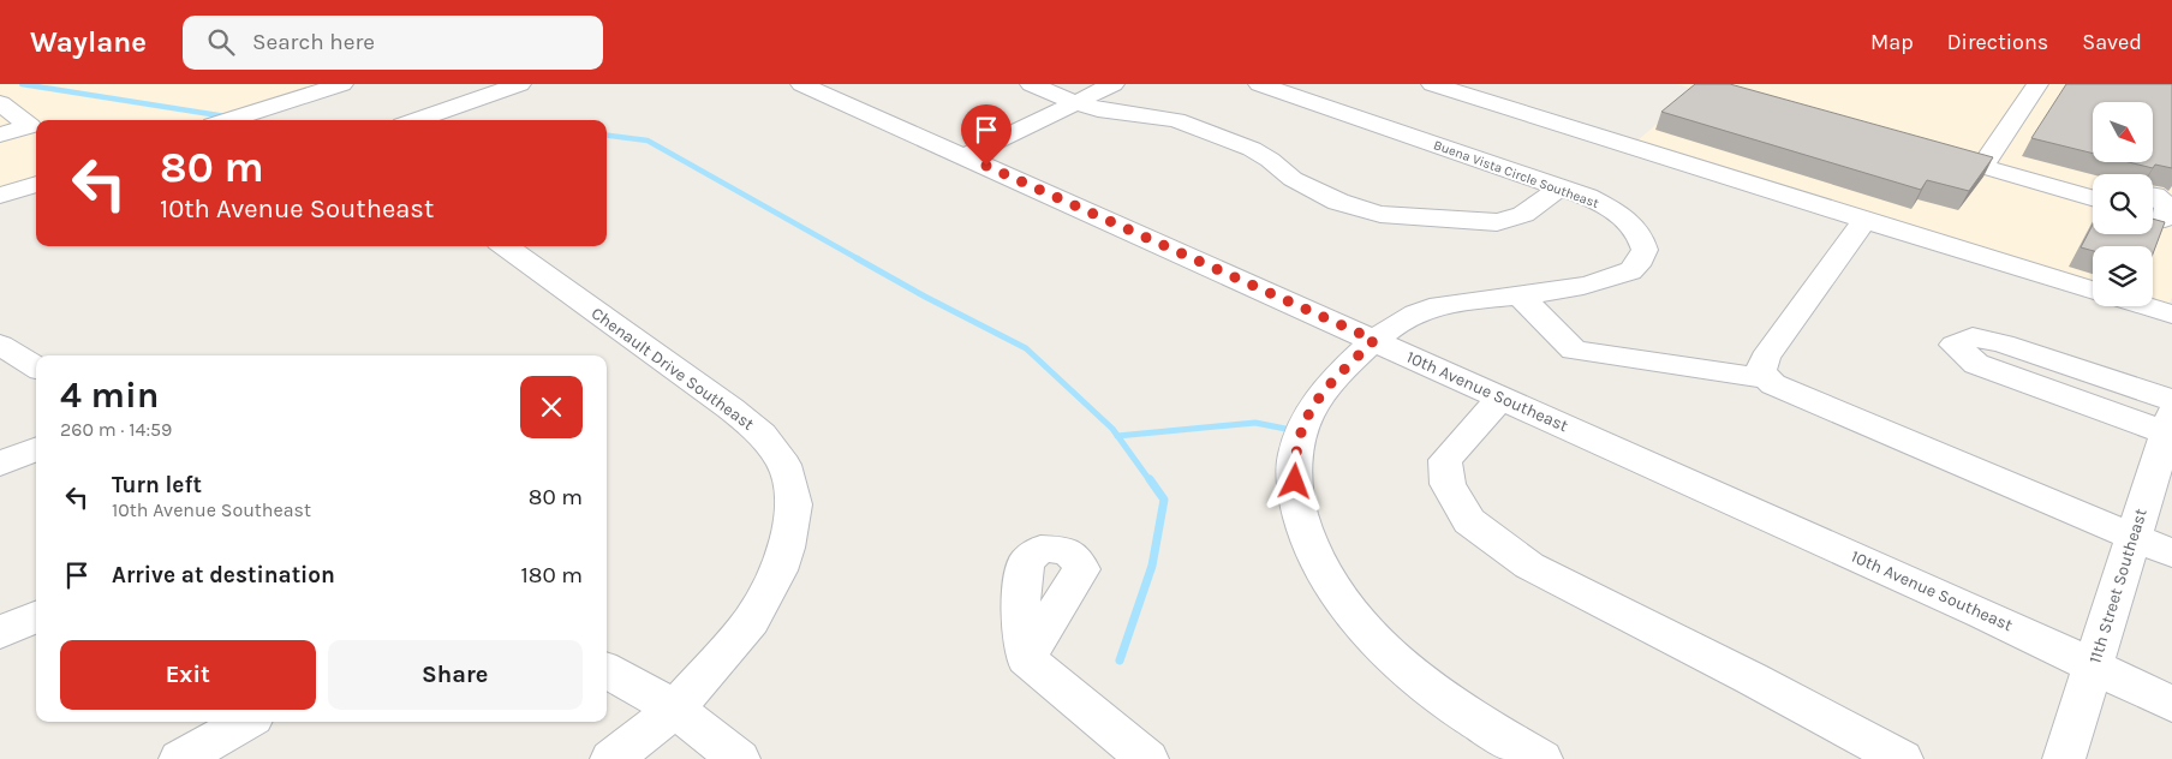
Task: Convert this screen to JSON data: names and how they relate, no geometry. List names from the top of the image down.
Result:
{
  "streets": {
    "street": [
      "Buena Vista Circle Southeast",
      "Chenault Drive Southeast",
      "10th Avenue Southeast",
      "11th Street Southeast"
    ]
  },
  "crossings": [
    ["Buena Vista Circle Southeast", "10th Avenue Southeast"],
    ["10th Avenue Southeast", "11th Street Southeast"]
  ],
  "north": "bottom right",
  "page": {
    "header": "Waylane",
    "search": "Search here",
    "nav": ["Map", "Directions", "Saved"],
    "turn": ["80 m", "10th Avenue Southeast"],
    "heading": ["4 min", "260 m · 14:59"],
    "list": [
      {
        "name": "Turn left",
        "note": "10th Avenue Southeast",
        "value": "80 m"
      },
      {
        "name": "Arrive at destination",
        "value": "180 m"
      }
    ],
    "buttons": ["Exit", "Share"]
  }
}
